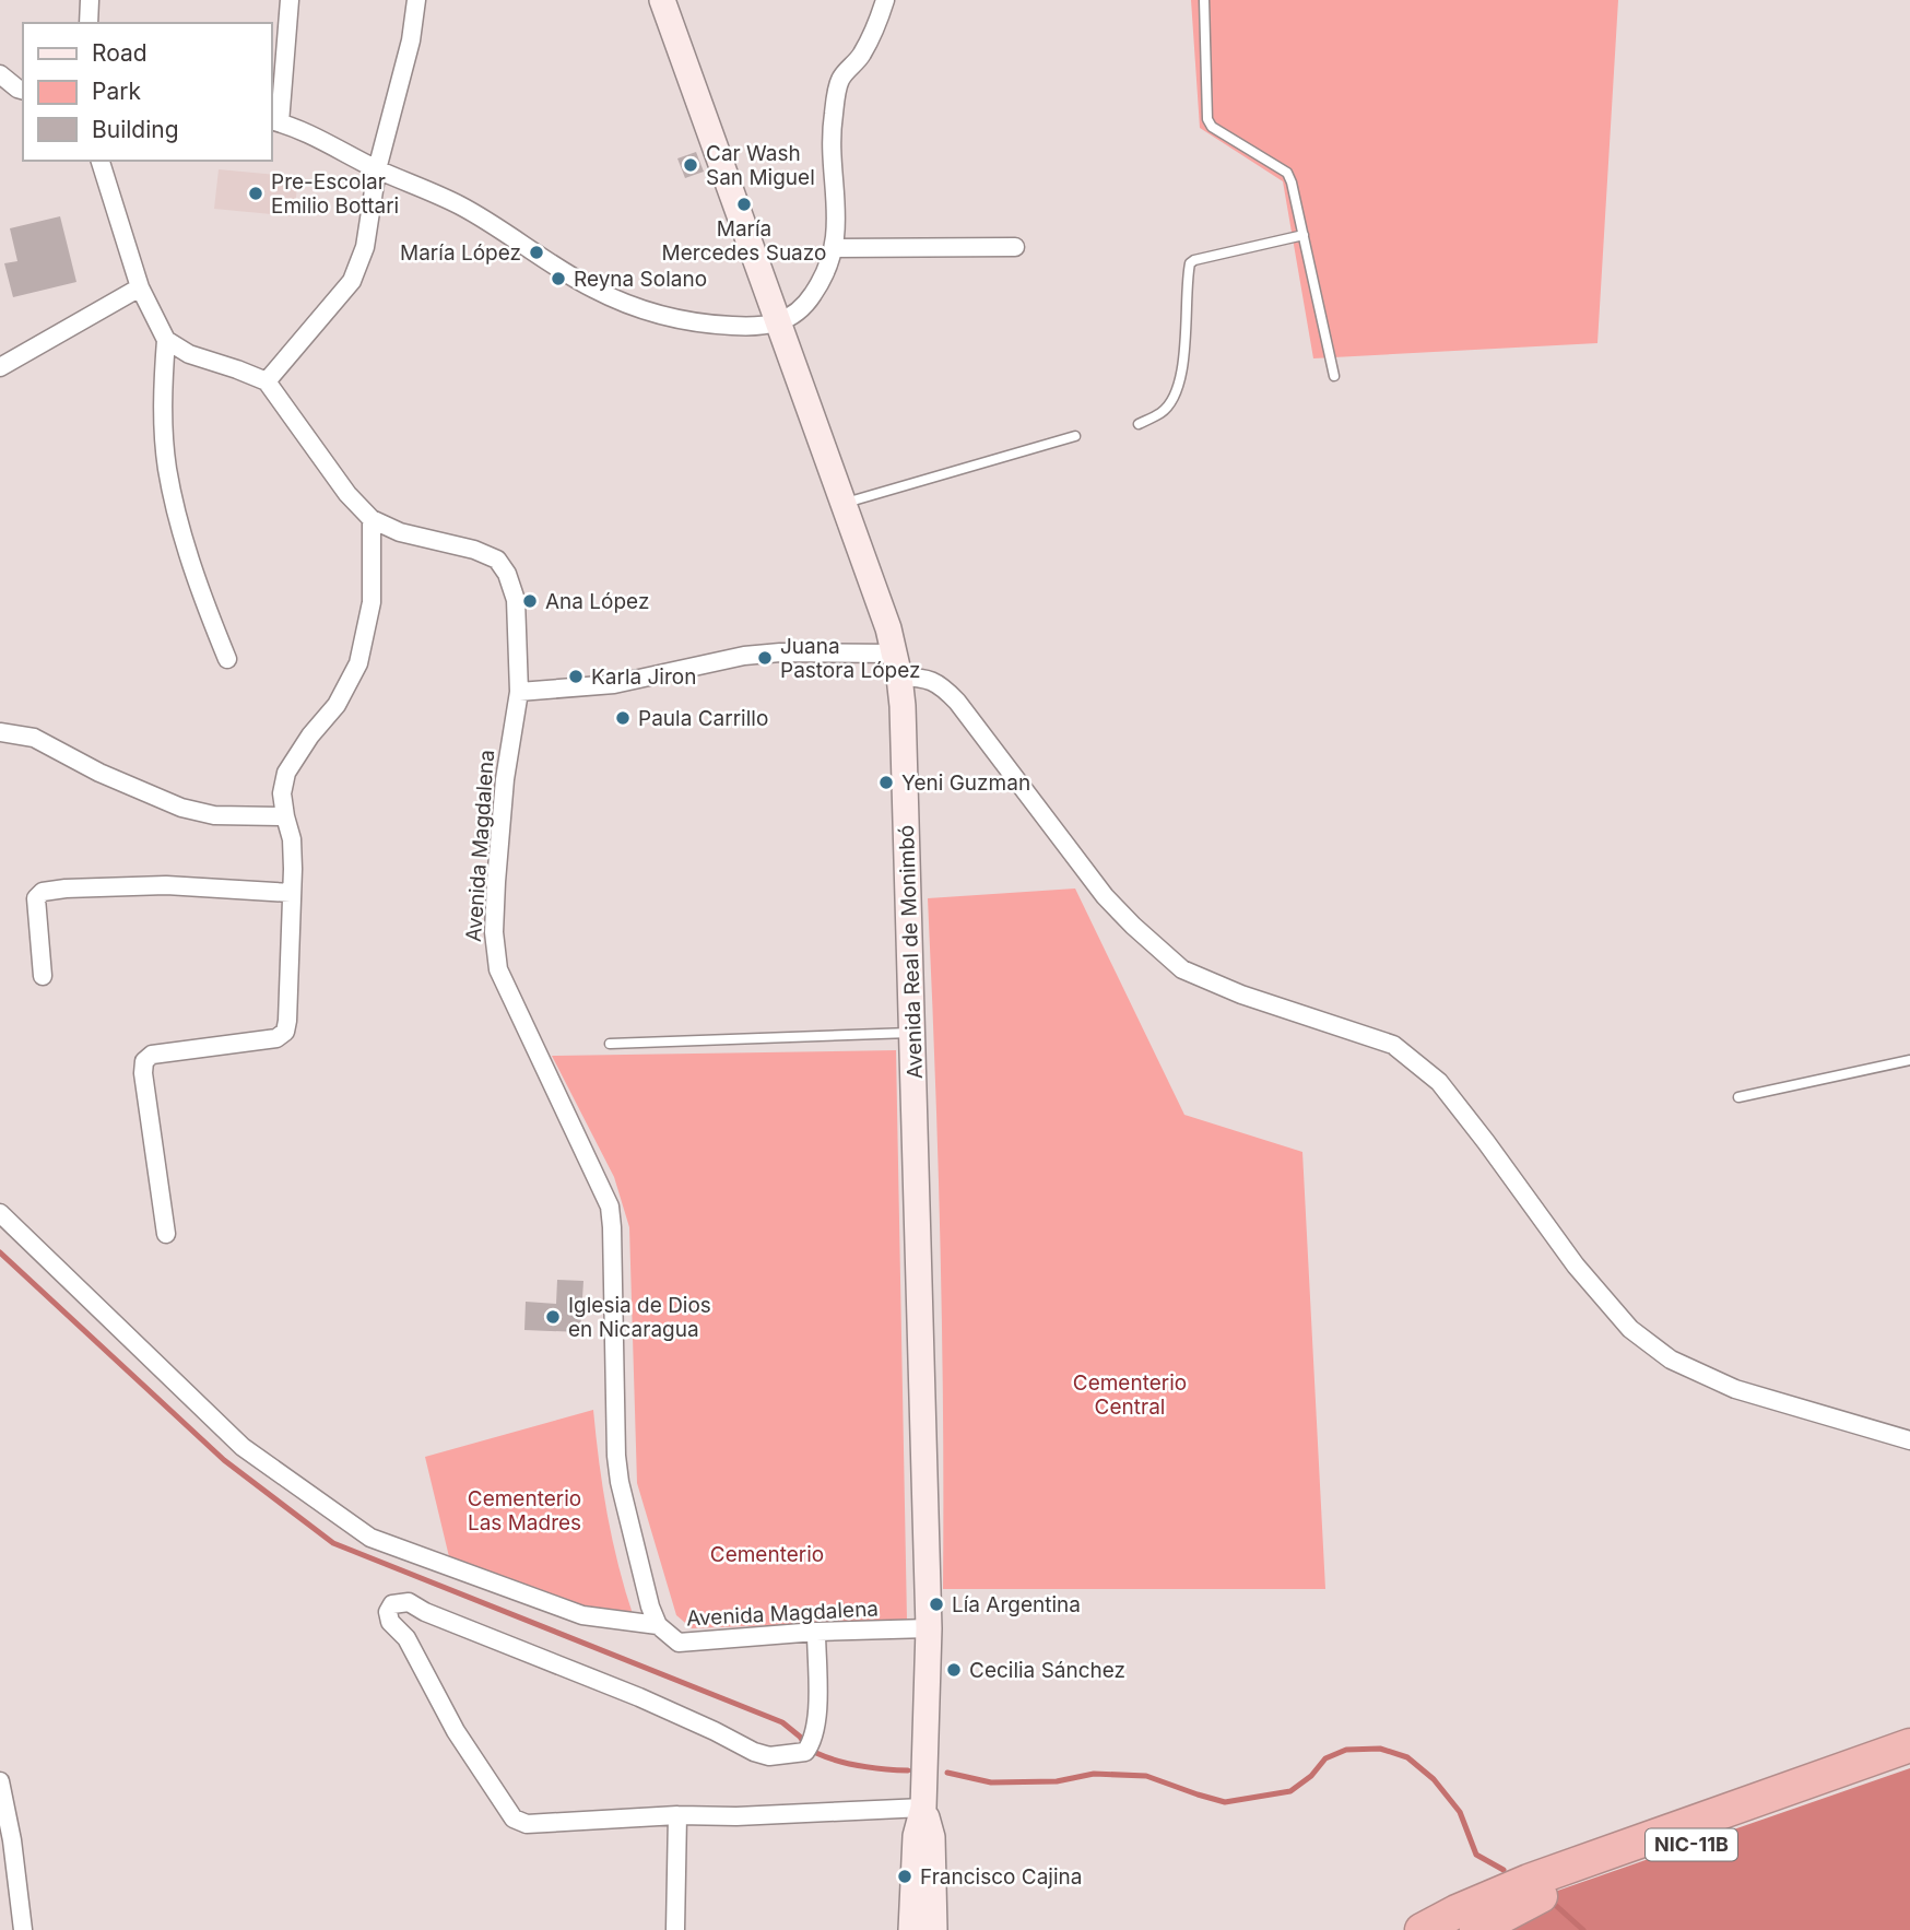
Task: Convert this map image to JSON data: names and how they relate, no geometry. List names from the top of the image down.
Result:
{
  "streets": {
    "highway": ["NIC-11B"],
    "street": ["Avenida Magdalena", "Avenida Real de Monimbó"]
  },
  "crossings": [
    ["Avenida Magdalena", "Avenida Real de Monimbó"]
  ],
  "parks": ["Cementerio Central", "Cementerio Las Madres", "Cementerio"],
  "places": [
    "Car Wash San Miguel",
    "Pre-Escolar Emilio Bottari",
    "María Mercedes Suazo",
    "María López",
    "Reyna Solano",
    "Ana López",
    "Juana Pastora López",
    "Karla Jiron",
    "Paula Carrillo",
    "Yeni Guzman",
    "Iglesia de Dios en Nicaragua",
    "Lía Argentina",
    "Cecilia Sánchez",
    "Francisco Cajina"
  ],
  "legend": ["Road", "Park", "Building"]
}
